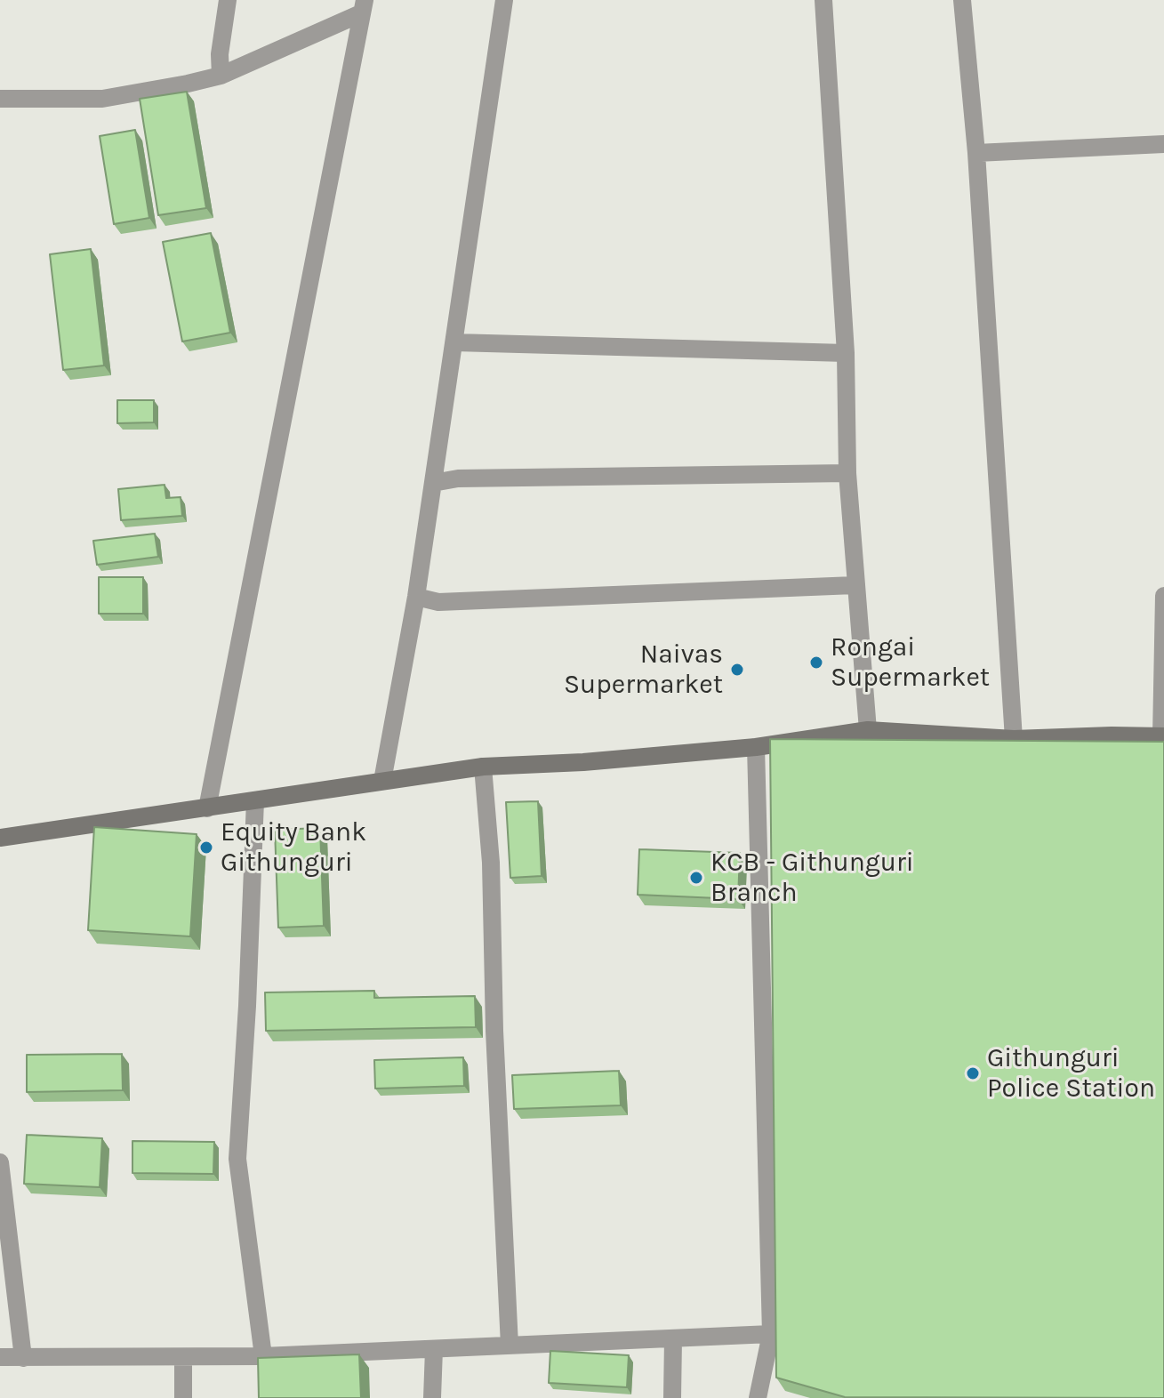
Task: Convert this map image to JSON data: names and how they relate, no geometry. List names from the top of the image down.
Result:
{
  "places": [
    "Rongai Supermarket",
    "Naivas Supermarket",
    "Equity Bank Githunguri",
    "KCB - Githunguri Branch",
    "Githunguri Police Station"
  ]
}
